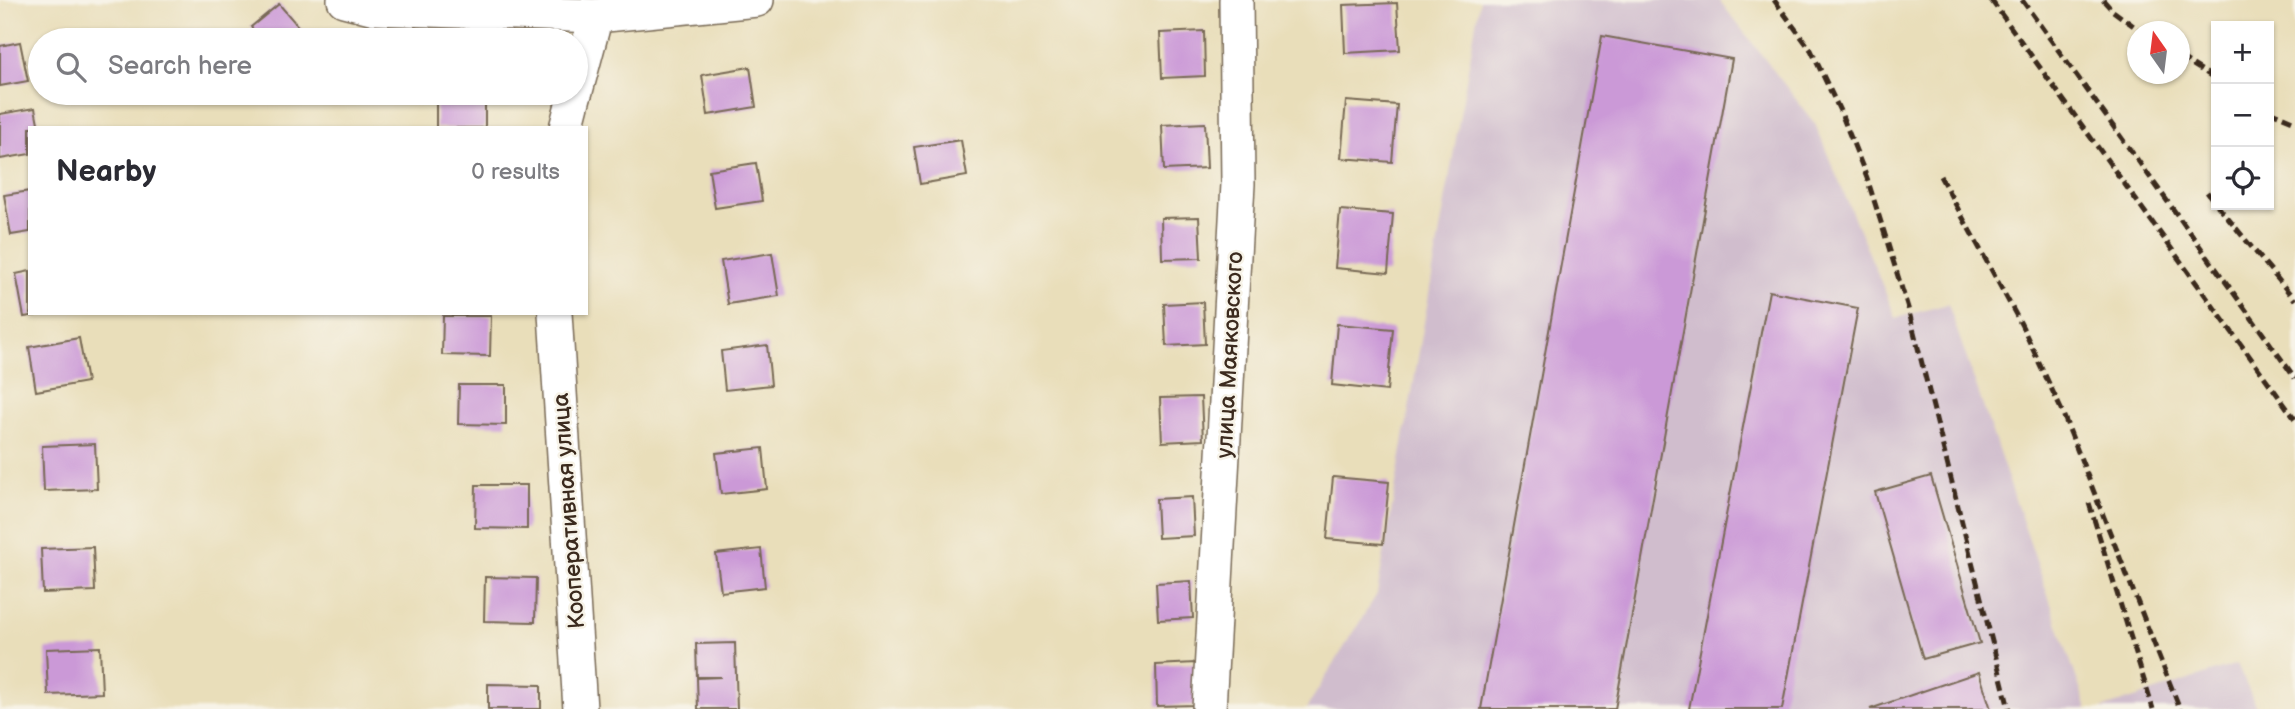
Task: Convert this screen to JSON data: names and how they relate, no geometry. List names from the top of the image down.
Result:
{
  "streets": {
    "street": ["улица Маяковского", "Кооперативная улица"]
  },
  "north": "top",
  "page": {
    "map_buttons": ["+", "−"],
    "search": "Search here",
    "heading": ["Nearby", "0 results"]
  }
}
